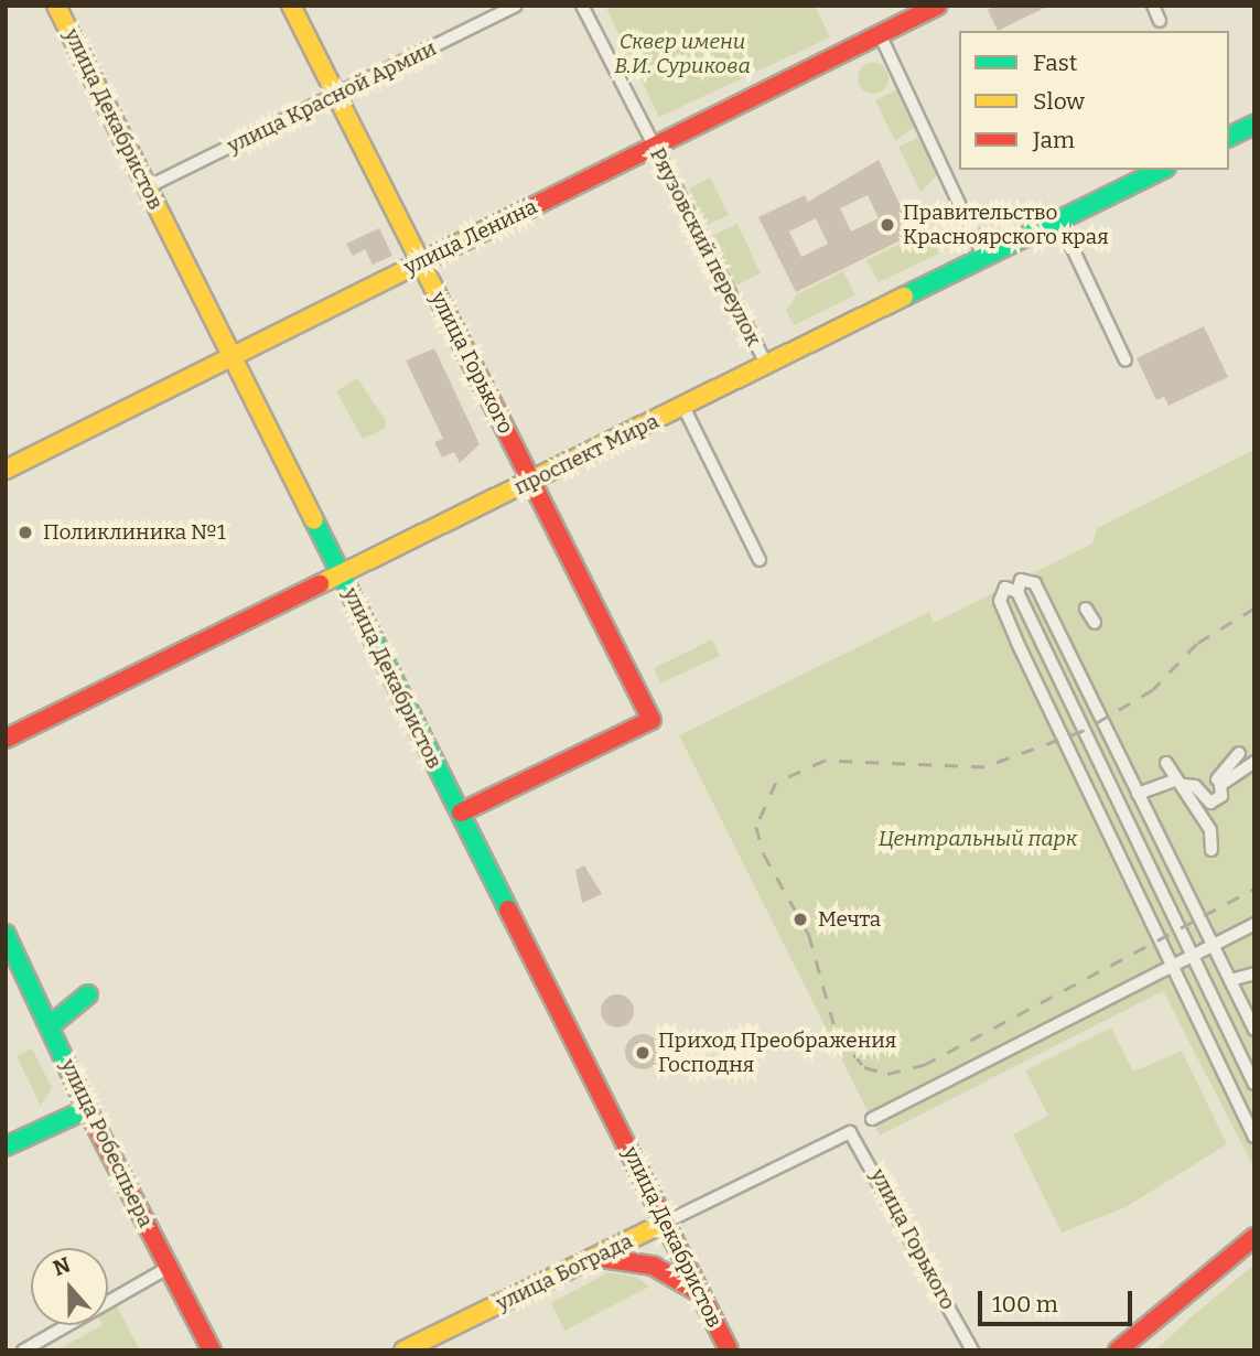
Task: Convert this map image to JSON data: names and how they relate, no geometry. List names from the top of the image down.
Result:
{
  "streets": {
    "main road": [
      "улица Декабристов",
      "улица Ленина",
      "улица Горького",
      "проспект Мира",
      "улица Робеспьера",
      "улица Бограда"
    ],
    "street": ["улица Красной Армии", "Ряузовский переулок"]
  },
  "crossings": [
    ["улица Красной Армии", "улица Декабристов"],
    ["улица Красной Армии", "улица Горького"],
    ["улица Декабристов", "улица Ленина"],
    ["улица Декабристов", "улица Горького"],
    ["улица Декабристов", "проспект Мира"],
    ["улица Декабристов", "улица Бограда"],
    ["улица Ленина", "Ряузовский переулок"],
    ["улица Ленина", "улица Горького"],
    ["Ряузовский переулок", "проспект Мира"],
    ["улица Горького", "проспект Мира"],
    ["улица Горького", "улица Бограда"]
  ],
  "parks": ["Сквер имени В.И. Сурикова", "Центральный парк"],
  "places": [
    "Правительство Красноярского края",
    "Поликлиника №1",
    "Мечта",
    "Приход Преображения Господня"
  ],
  "legend": ["Fast", "Slow", "Jam"],
  "scale_bar": "100 m",
  "north": "top"
}
